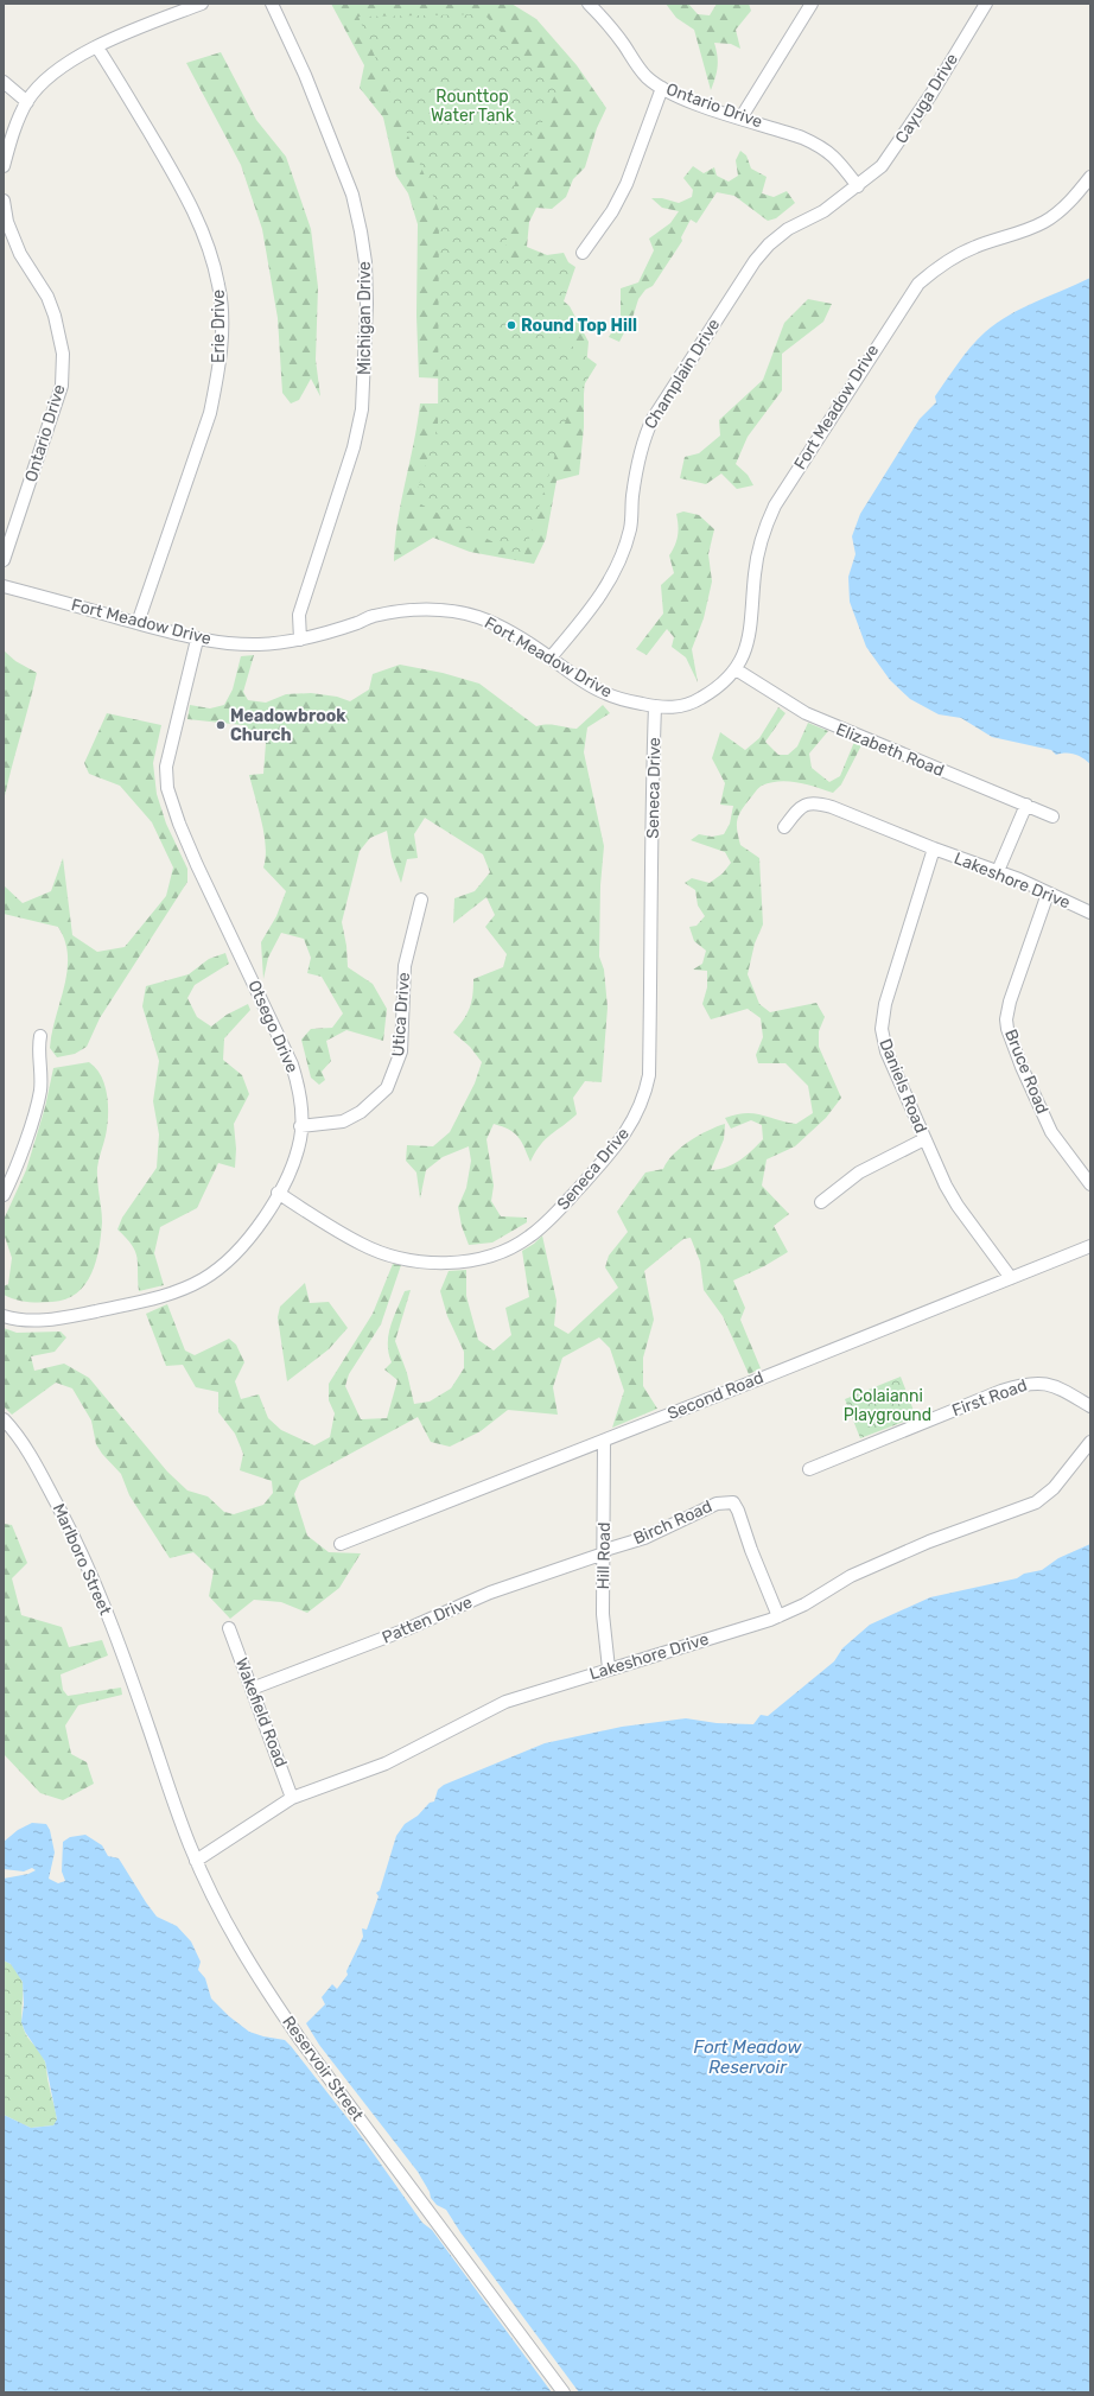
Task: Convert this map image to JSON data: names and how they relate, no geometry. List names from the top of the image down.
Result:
{
  "streets": {
    "street": [
      "Cayuga Drive",
      "Ontario Drive",
      "Michigan Drive",
      "Erie Drive",
      "Champlain Drive",
      "Fort Meadow Drive",
      "Elizabeth Road",
      "Seneca Drive",
      "Lakeshore Drive",
      "Utica Drive",
      "Otsego Drive",
      "Bruce Road",
      "Daniels Road",
      "Second Road",
      "First Road",
      "Birch Road",
      "Hill Road",
      "Marlboro Street",
      "Patten Drive",
      "Wakefield Road",
      "Reservoir Street"
    ]
  },
  "crossings": [
    ["Cayuga Drive", "Ontario Drive"],
    ["Cayuga Drive", "Champlain Drive"],
    ["Ontario Drive", "Champlain Drive"],
    ["Michigan Drive", "Fort Meadow Drive"],
    ["Erie Drive", "Fort Meadow Drive"],
    ["Champlain Drive", "Fort Meadow Drive"],
    ["Fort Meadow Drive", "Elizabeth Road"],
    ["Fort Meadow Drive", "Seneca Drive"],
    ["Fort Meadow Drive", "Otsego Drive"],
    ["Seneca Drive", "Otsego Drive"],
    ["Lakeshore Drive", "Bruce Road"],
    ["Lakeshore Drive", "Daniels Road"],
    ["Lakeshore Drive", "Birch Road"],
    ["Lakeshore Drive", "Hill Road"],
    ["Lakeshore Drive", "Wakefield Road"],
    ["Lakeshore Drive", "Reservoir Street"],
    ["Utica Drive", "Otsego Drive"],
    ["Daniels Road", "Second Road"],
    ["Second Road", "Hill Road"],
    ["Birch Road", "Hill Road"],
    ["Birch Road", "Patten Drive"],
    ["Hill Road", "Patten Drive"],
    ["Marlboro Street", "Reservoir Street"],
    ["Patten Drive", "Wakefield Road"]
  ],
  "water": ["Fort Meadow Reservoir"],
  "parks": ["Rounttop Water Tank", "Colaianni Playground"],
  "places": ["Round Top Hill", "Meadowbrook Church"]
}
